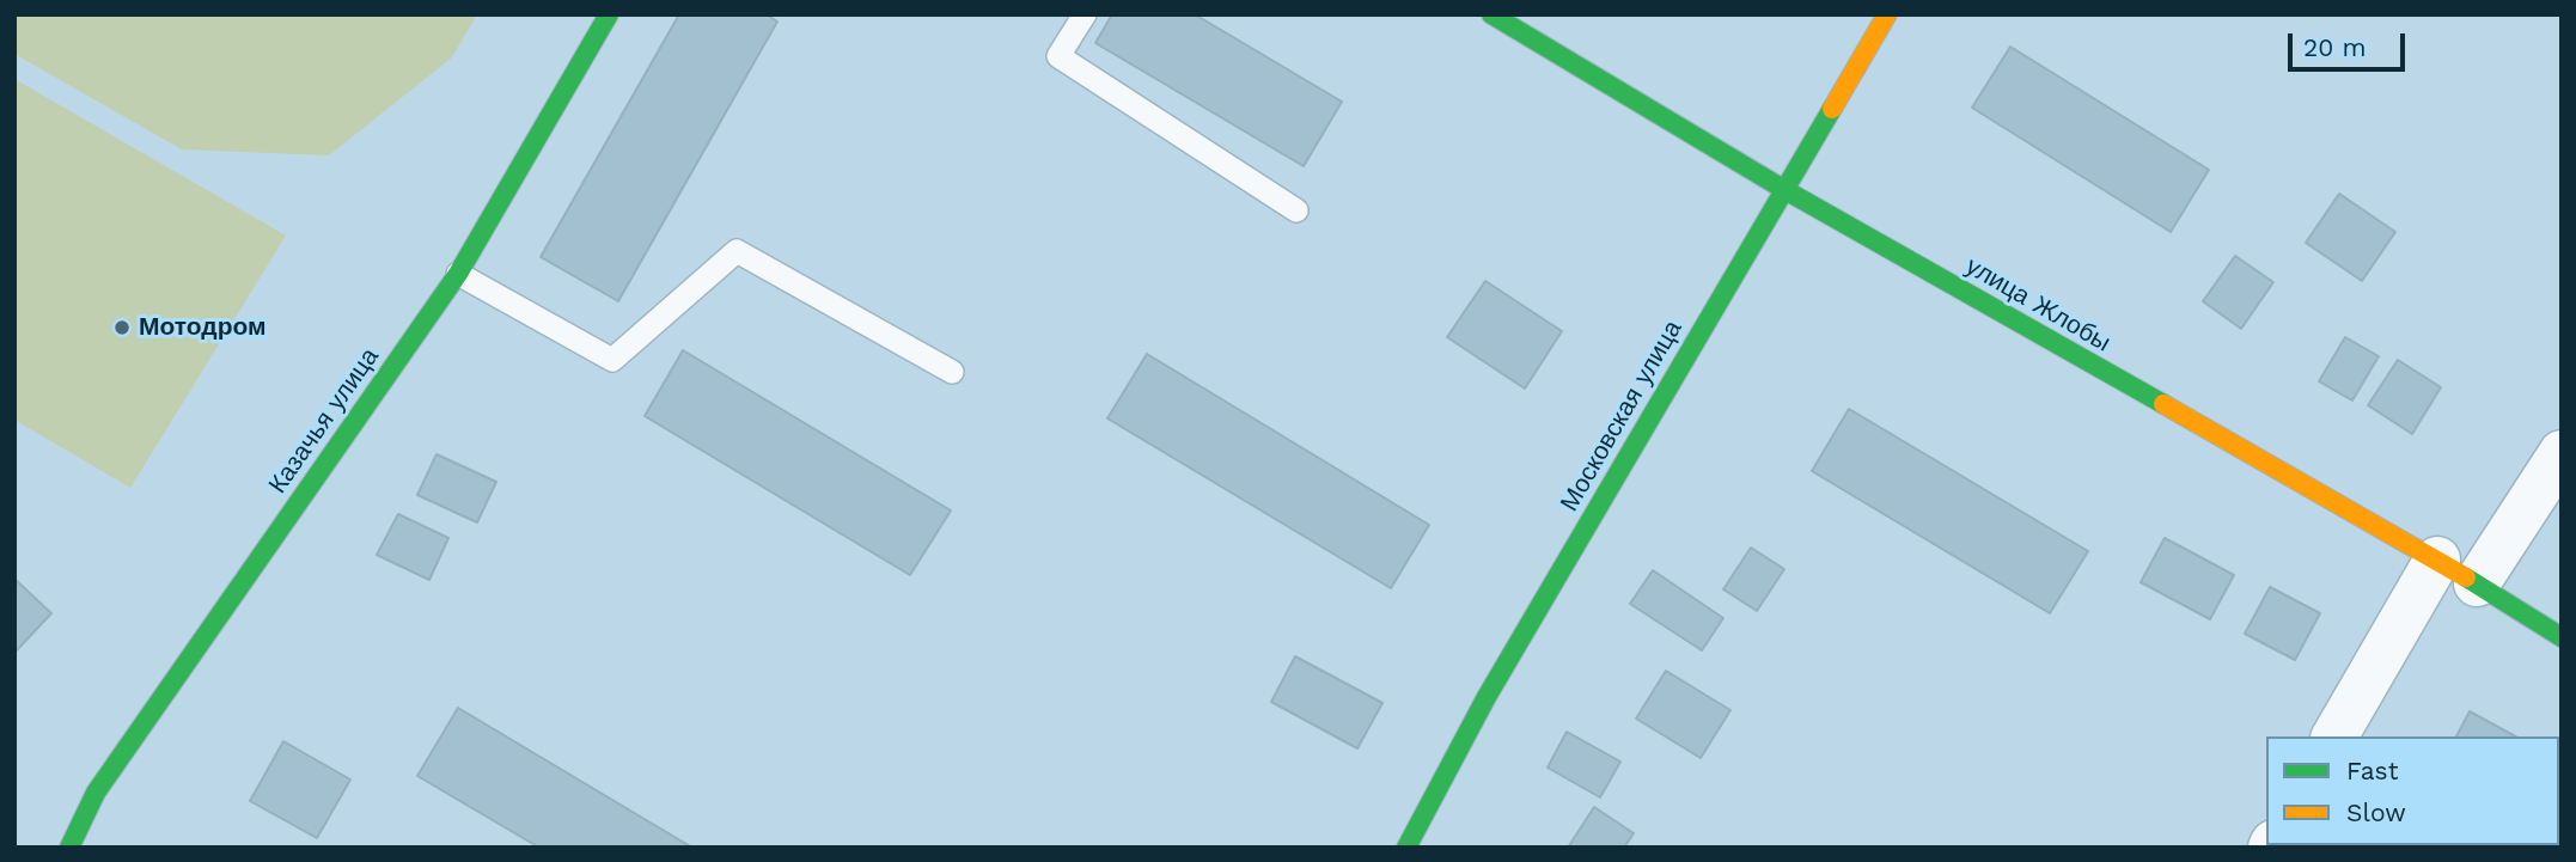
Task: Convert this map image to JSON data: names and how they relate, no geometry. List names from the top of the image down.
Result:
{
  "streets": {
    "street": ["улица Жлобы", "Московская улица", "Казачья улица"]
  },
  "crossings": [
    ["улица Жлобы", "Московская улица"]
  ],
  "places": ["Мотодром"],
  "legend": ["Fast", "Slow"],
  "scale_bar": "20 m"
}
